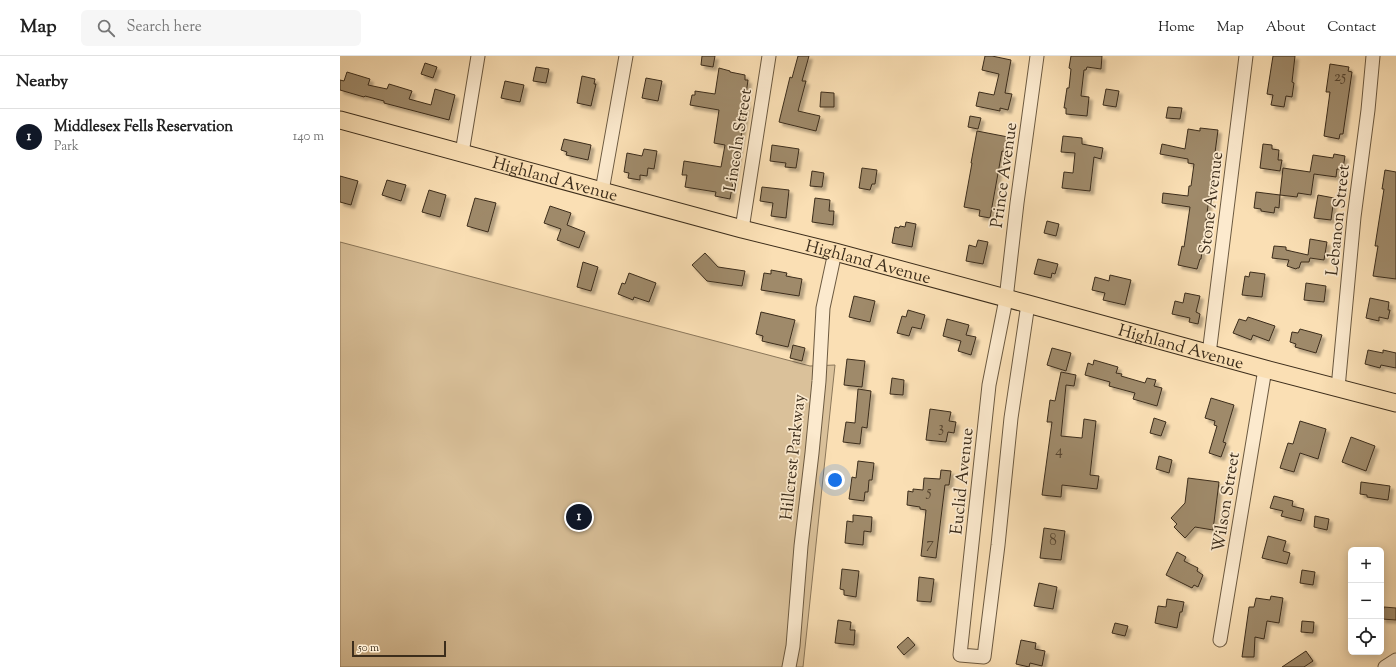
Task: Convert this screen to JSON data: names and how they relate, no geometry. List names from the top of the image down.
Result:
{
  "streets": {
    "main road": ["Highland Avenue"],
    "street": [
      "Lincoln Street",
      "Prince Avenue",
      "Stone Avenue",
      "Lebanon Street",
      "Hillcrest Parkway",
      "Euclid Avenue",
      "Wilson Street"
    ]
  },
  "crossings": [
    ["Lincoln Street", "Highland Avenue"],
    ["Prince Avenue", "Highland Avenue"],
    ["Prince Avenue", "Euclid Avenue"],
    ["Highland Avenue", "Stone Avenue"],
    ["Highland Avenue", "Lebanon Street"],
    ["Highland Avenue", "Hillcrest Parkway"],
    ["Highland Avenue", "Euclid Avenue"],
    ["Highland Avenue", "Wilson Street"]
  ],
  "house_numbers": [
    "25",
    "3",
    "4",
    "5",
    "8",
    "7"
  ],
  "scale_bar": "50 m",
  "page": {
    "header": "Map",
    "search": "Search here",
    "nav": [
      "Home",
      "Map",
      "About",
      "Contact"
    ],
    "heading": "Nearby",
    "list": [
      {
        "mark": "1",
        "name": "Middlesex Fells Reservation",
        "note": "Park",
        "value": "140 m"
      }
    ],
    "pins": "1",
    "map_buttons": ["+", "−"],
    "scale": "50 m"
  }
}
